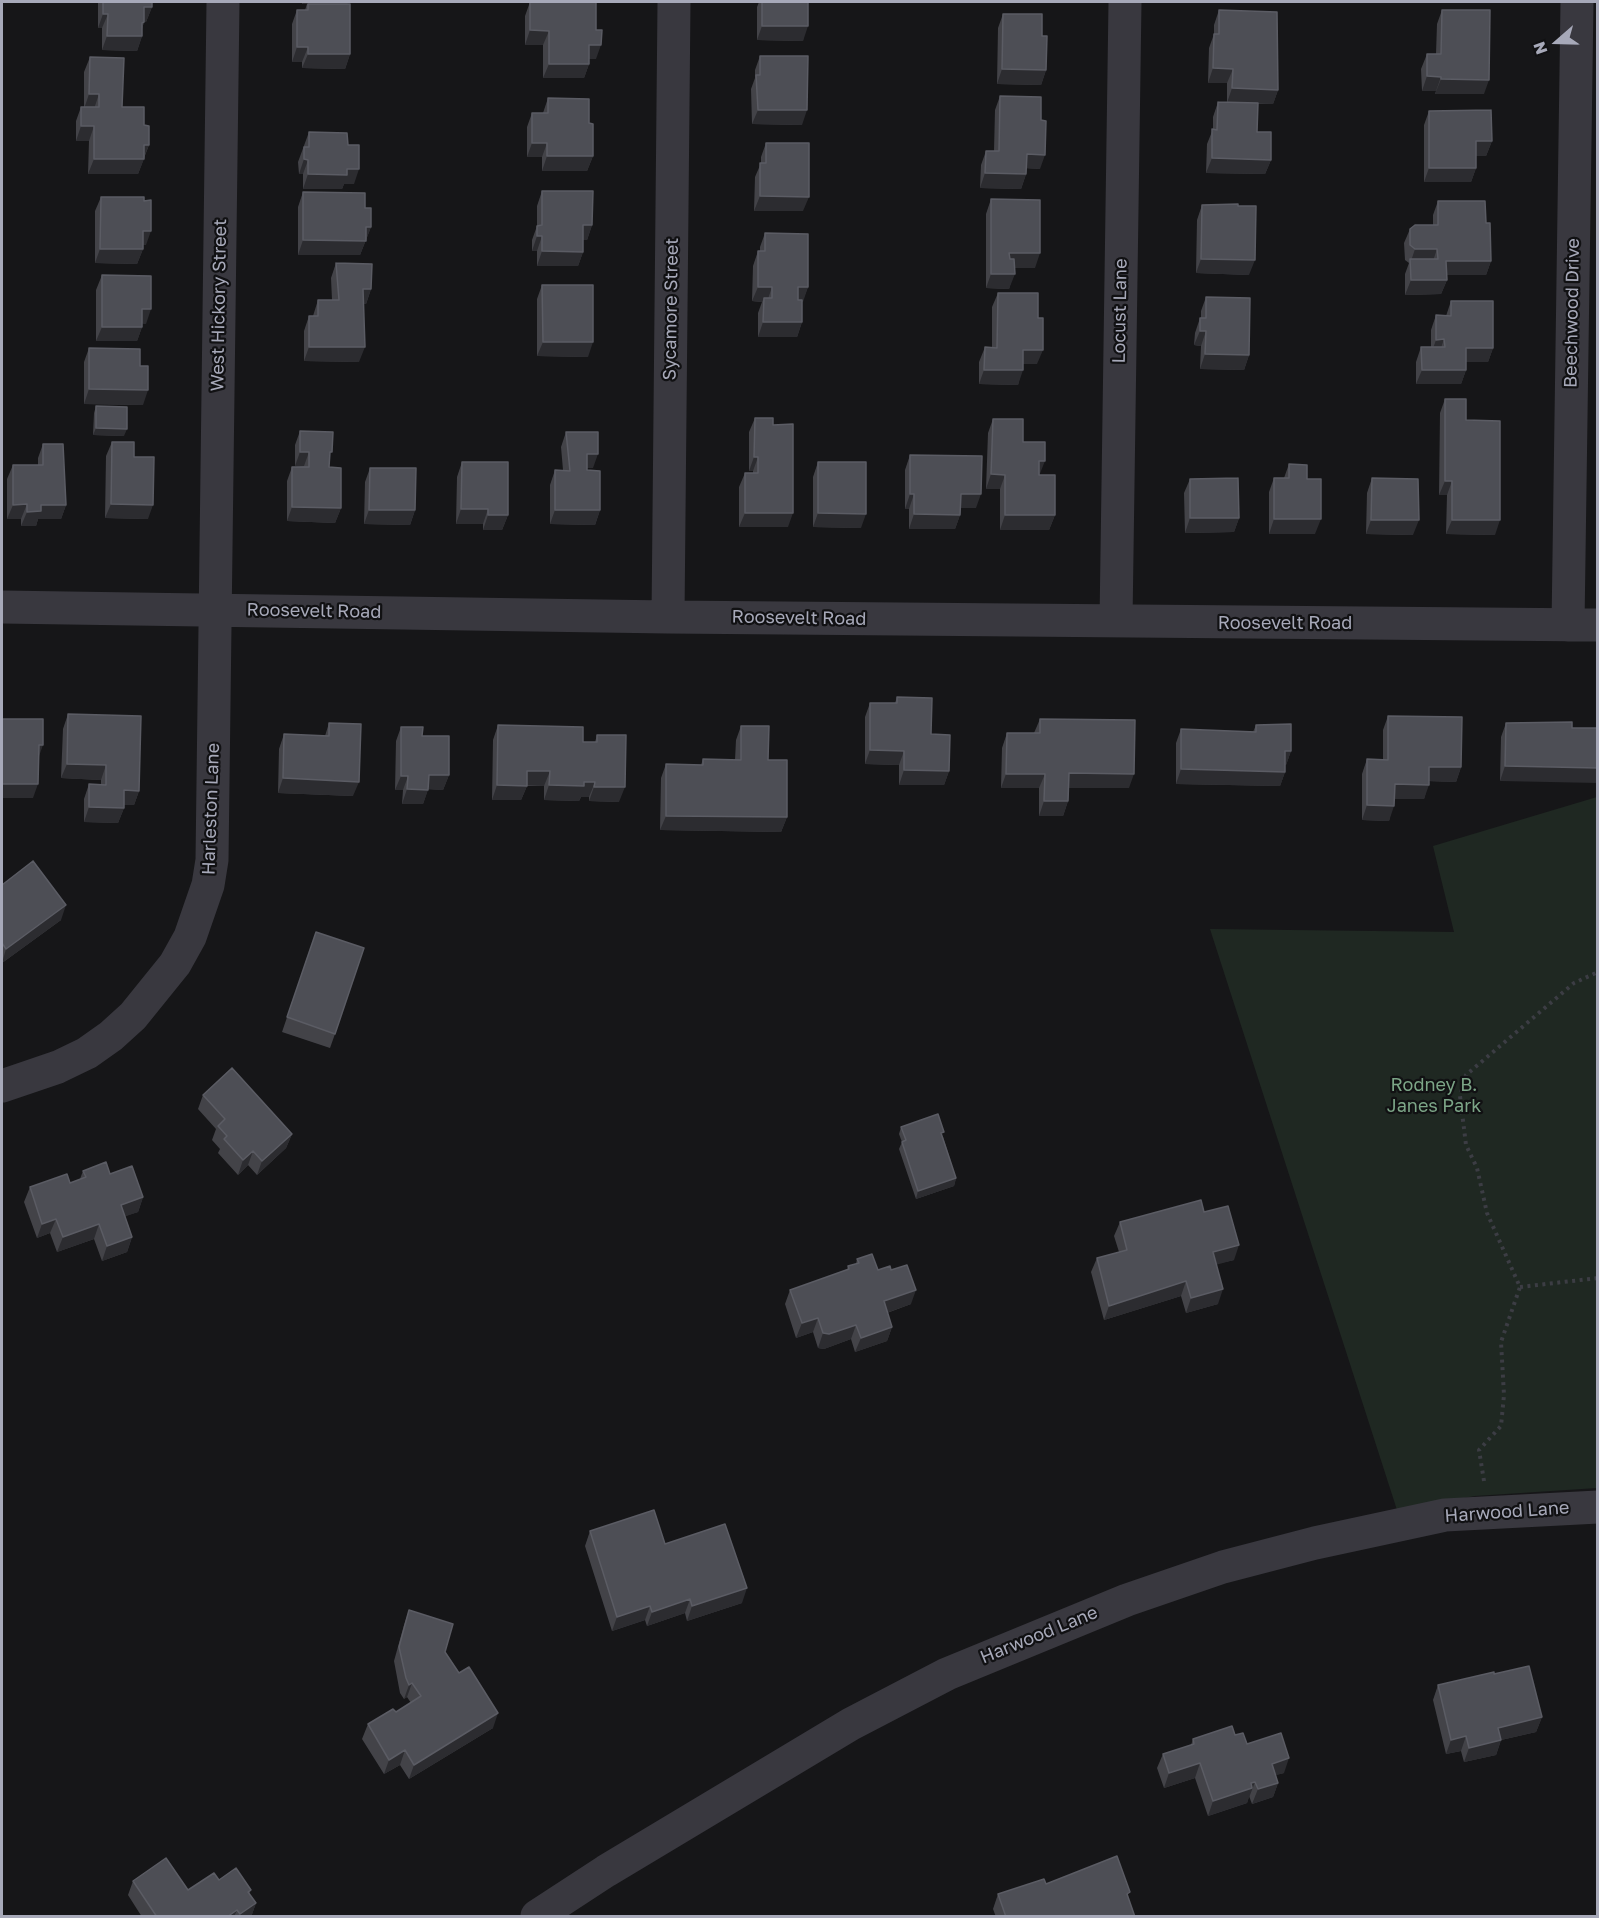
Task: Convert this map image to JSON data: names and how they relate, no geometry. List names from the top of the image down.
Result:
{
  "streets": {
    "street": [
      "West Hickory Street",
      "Sycamore Street",
      "Locust Lane",
      "Beechwood Drive",
      "Roosevelt Road",
      "Harleston Lane",
      "Harwood Lane"
    ]
  },
  "crossings": [
    ["West Hickory Street", "Roosevelt Road"],
    ["West Hickory Street", "Harleston Lane"],
    ["Sycamore Street", "Roosevelt Road"],
    ["Locust Lane", "Roosevelt Road"],
    ["Beechwood Drive", "Roosevelt Road"],
    ["Roosevelt Road", "Harleston Lane"]
  ],
  "parks": ["Rodney B. Janes Park"],
  "north": "left"
}
